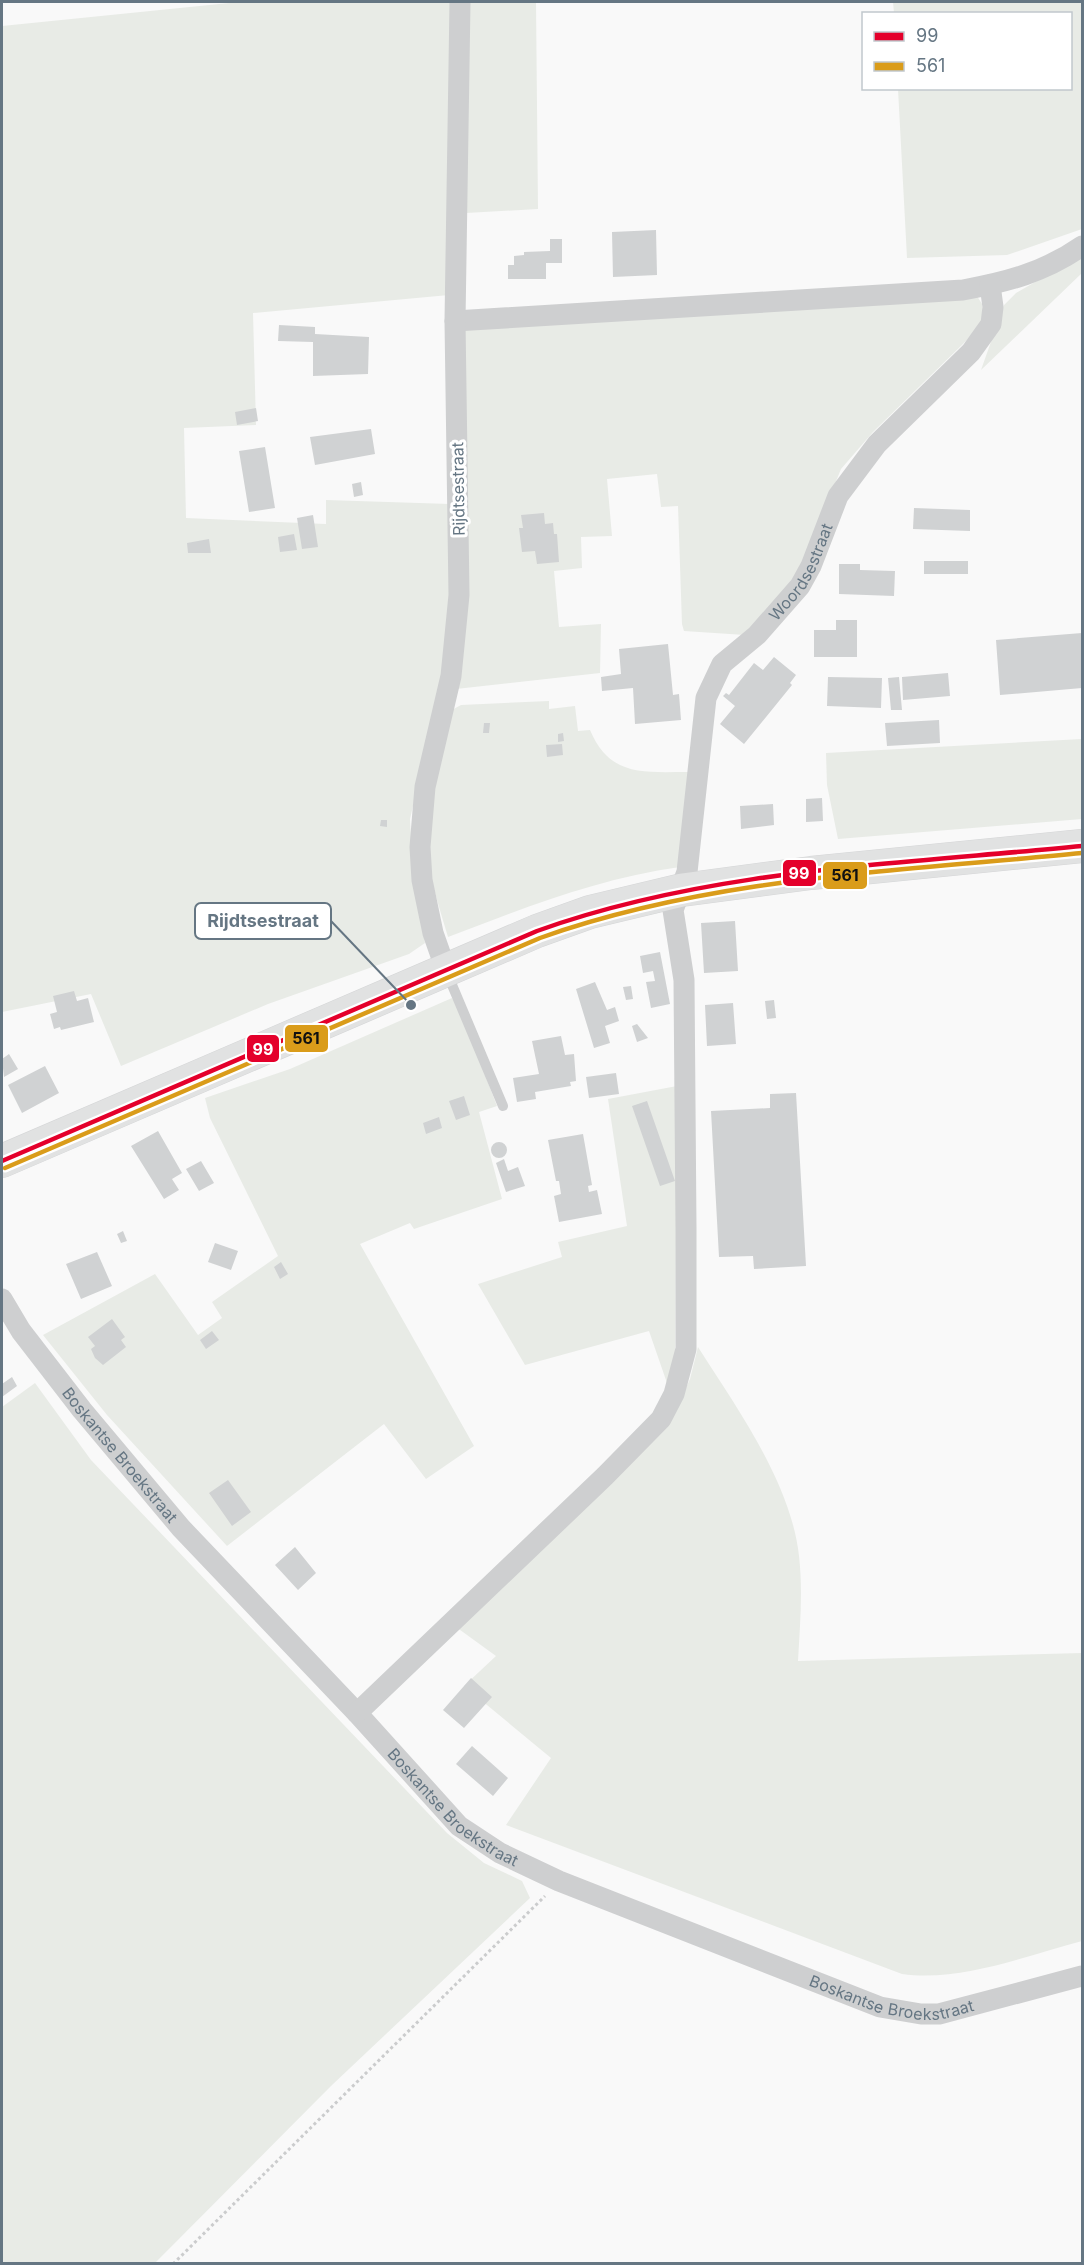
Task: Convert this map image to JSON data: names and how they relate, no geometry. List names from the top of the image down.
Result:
{
  "streets": {
    "street": ["Rijdtsestraat", "Woordsestraat", "Boskantse Broekstraat"]
  },
  "crossings": [
    ["Woordsestraat", "Boskantse Broekstraat"]
  ],
  "places": ["Rijdtsestraat"],
  "lines": ["transit line 99", "transit line 561"],
  "legend": ["99", "561"]
}
